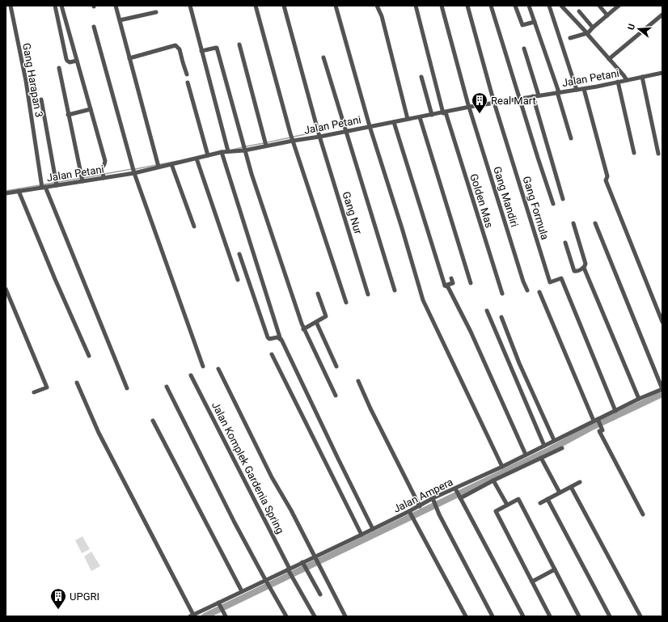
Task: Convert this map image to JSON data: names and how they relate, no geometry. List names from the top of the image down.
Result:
{
  "streets": {
    "street": [
      "Jalan Petani",
      "Gang Harapan 3",
      "Gang Mandiri",
      "Golden Mas",
      "Gang Formula",
      "Gang Nur",
      "Jalan Komplek Gardenia Spring",
      "Jalan Ampera"
    ]
  },
  "crossings": [
    ["Jalan Petani", "Gang Harapan 3"],
    ["Jalan Petani", "Gang Mandiri"],
    ["Jalan Petani", "Golden Mas"],
    ["Jalan Petani", "Gang Formula"],
    ["Jalan Petani", "Gang Nur"],
    ["Gang Formula", "Jalan Ampera"],
    ["Jalan Komplek Gardenia Spring", "Jalan Ampera"]
  ],
  "places": {
    "building": ["Real Mart", "UPGRI"]
  },
  "north": "left"
}
